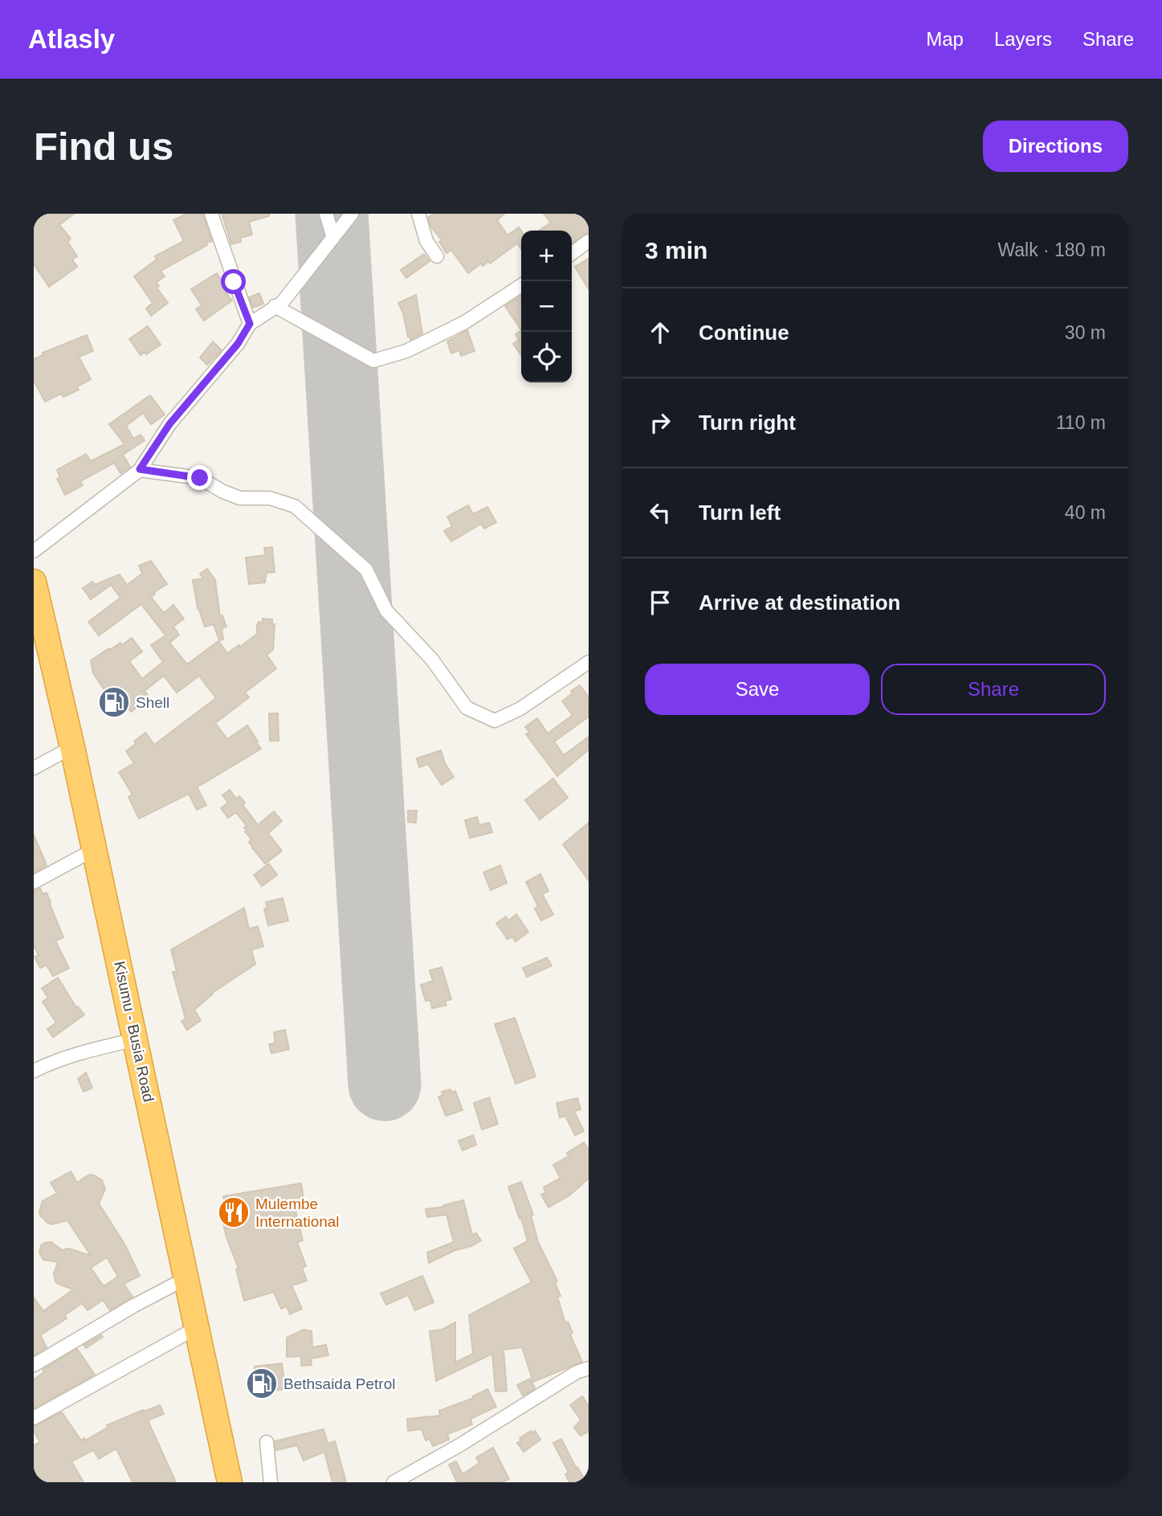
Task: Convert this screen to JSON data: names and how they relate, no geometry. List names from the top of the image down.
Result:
{
  "streets": {
    "highway": ["Kisumu - Busia Road"]
  },
  "places": {
    "fuel station": ["Shell", "Bethsaida Petrol"],
    "restaurant": ["Mulembe International"]
  },
  "page": {
    "header": "Atlasly",
    "nav": ["Map", "Layers", "Share"],
    "buttons": [
      "Directions",
      ["Save", "Share"]
    ],
    "title": "Find us",
    "heading": ["3 min", "Walk · 180 m"],
    "map_buttons": ["+", "−"],
    "list": [
      ["Continue", "30 m"],
      ["Turn right", "110 m"],
      ["Turn left", "40 m"],
      "Arrive at destination"
    ]
  }
}
